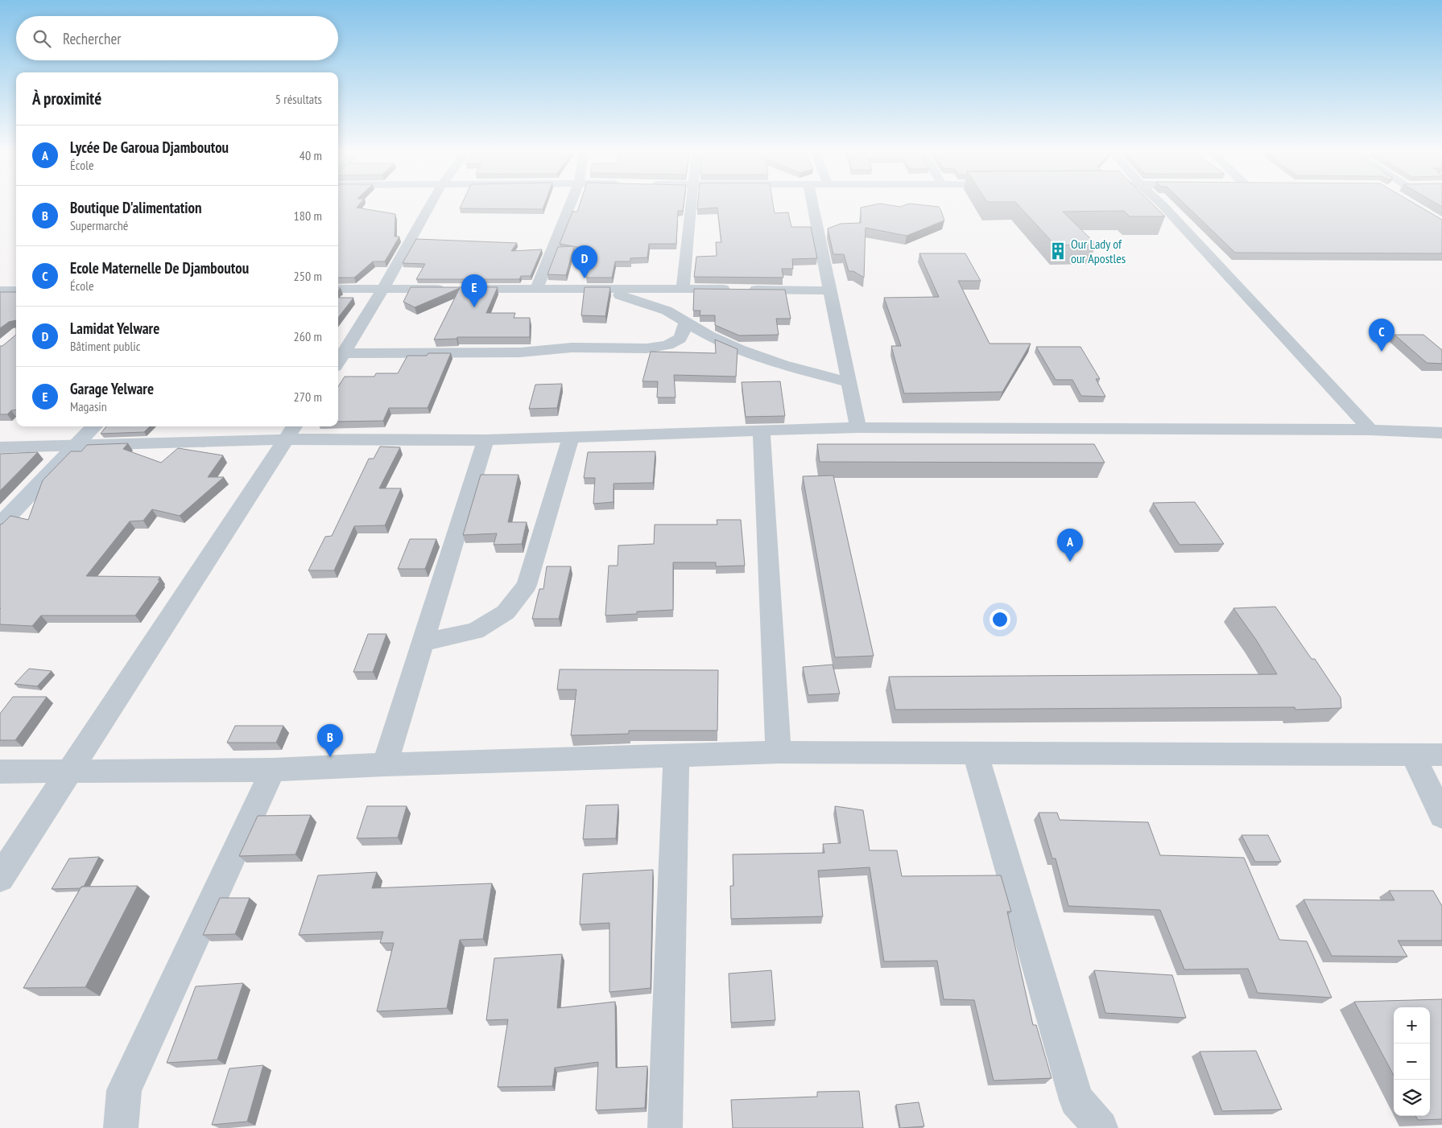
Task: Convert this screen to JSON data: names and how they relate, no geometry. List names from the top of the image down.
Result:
{
  "places": {
    "building": ["Our Lady of our Apostles"]
  },
  "page": {
    "search": "Rechercher",
    "heading": ["À proximité", "5 résultats"],
    "list": [
      {
        "mark": "A",
        "name": "Lycée De Garoua Djamboutou",
        "note": "École",
        "value": "40 m"
      },
      {
        "mark": "B",
        "name": "Boutique D'alimentation",
        "note": "Supermarché",
        "value": "180 m"
      },
      {
        "mark": "C",
        "name": "Ecole Maternelle De Djamboutou",
        "note": "École",
        "value": "250 m"
      },
      {
        "mark": "D",
        "name": "Lamidat Yelware",
        "note": "Bâtiment public",
        "value": "260 m"
      },
      {
        "mark": "E",
        "name": "Garage Yelware",
        "note": "Magasin",
        "value": "270 m"
      }
    ],
    "pins": [
      "D",
      "E",
      "C",
      "A",
      "B"
    ],
    "map_buttons": ["+", "−"]
  }
}
